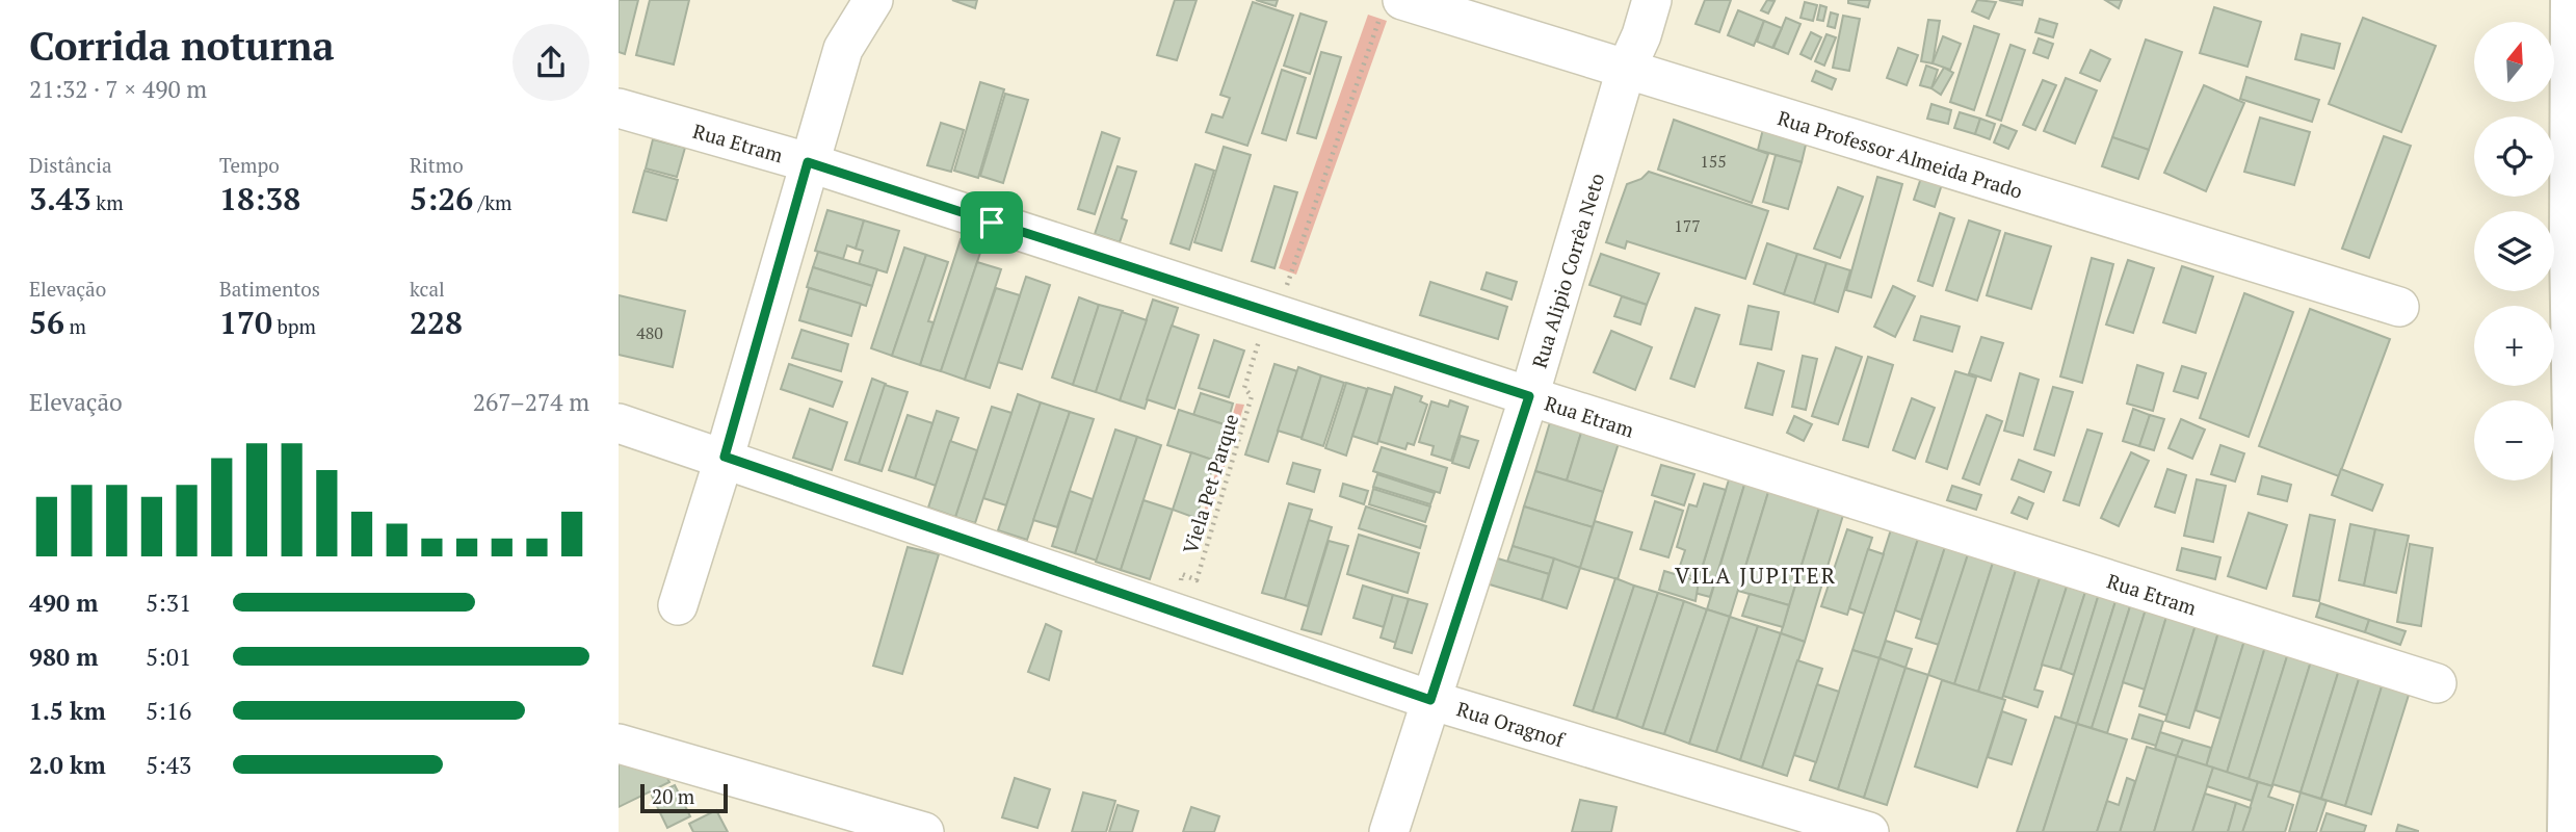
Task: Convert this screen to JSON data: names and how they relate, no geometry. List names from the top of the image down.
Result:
{
  "streets": {
    "street": [
      "Rua Etram",
      "Rua Professor Almeida Prado",
      "Rua Alipio Corrêa Neto",
      "Rua Oragnof"
    ],
    "path": ["Viela Pet Parque"]
  },
  "crossings": [
    ["Rua Etram", "Rua Alipio Corrêa Neto"],
    ["Rua Etram", "Viela Pet Parque"],
    ["Rua Professor Almeida Prado", "Rua Alipio Corrêa Neto"],
    ["Rua Alipio Corrêa Neto", "Rua Oragnof"]
  ],
  "districts": ["VILA JUPITER"],
  "house_numbers": ["155", "177", "480"],
  "scale_bar": "20 m",
  "north": "top",
  "page": {
    "heading": ["Corrida noturna", "21:32 · 7 × 490 m"],
    "map_buttons": ["+", "−"],
    "stats": [
      ["Distância", "3.43 km"],
      ["Tempo", "18:38"],
      ["Ritmo", "5:26 /km"],
      ["Elevação", "56 m"],
      ["Batimentos", "170 bpm"],
      ["kcal", "228"]
    ],
    "chart": ["Elevação", "267–274 m"],
    "list": [
      {
        "name": "490 m",
        "note": "5:31"
      },
      {
        "name": "980 m",
        "note": "5:01"
      },
      {
        "name": "1.5 km",
        "note": "5:16"
      },
      {
        "name": "2.0 km",
        "note": "5:43"
      }
    ],
    "scale": "20 m"
  }
}
